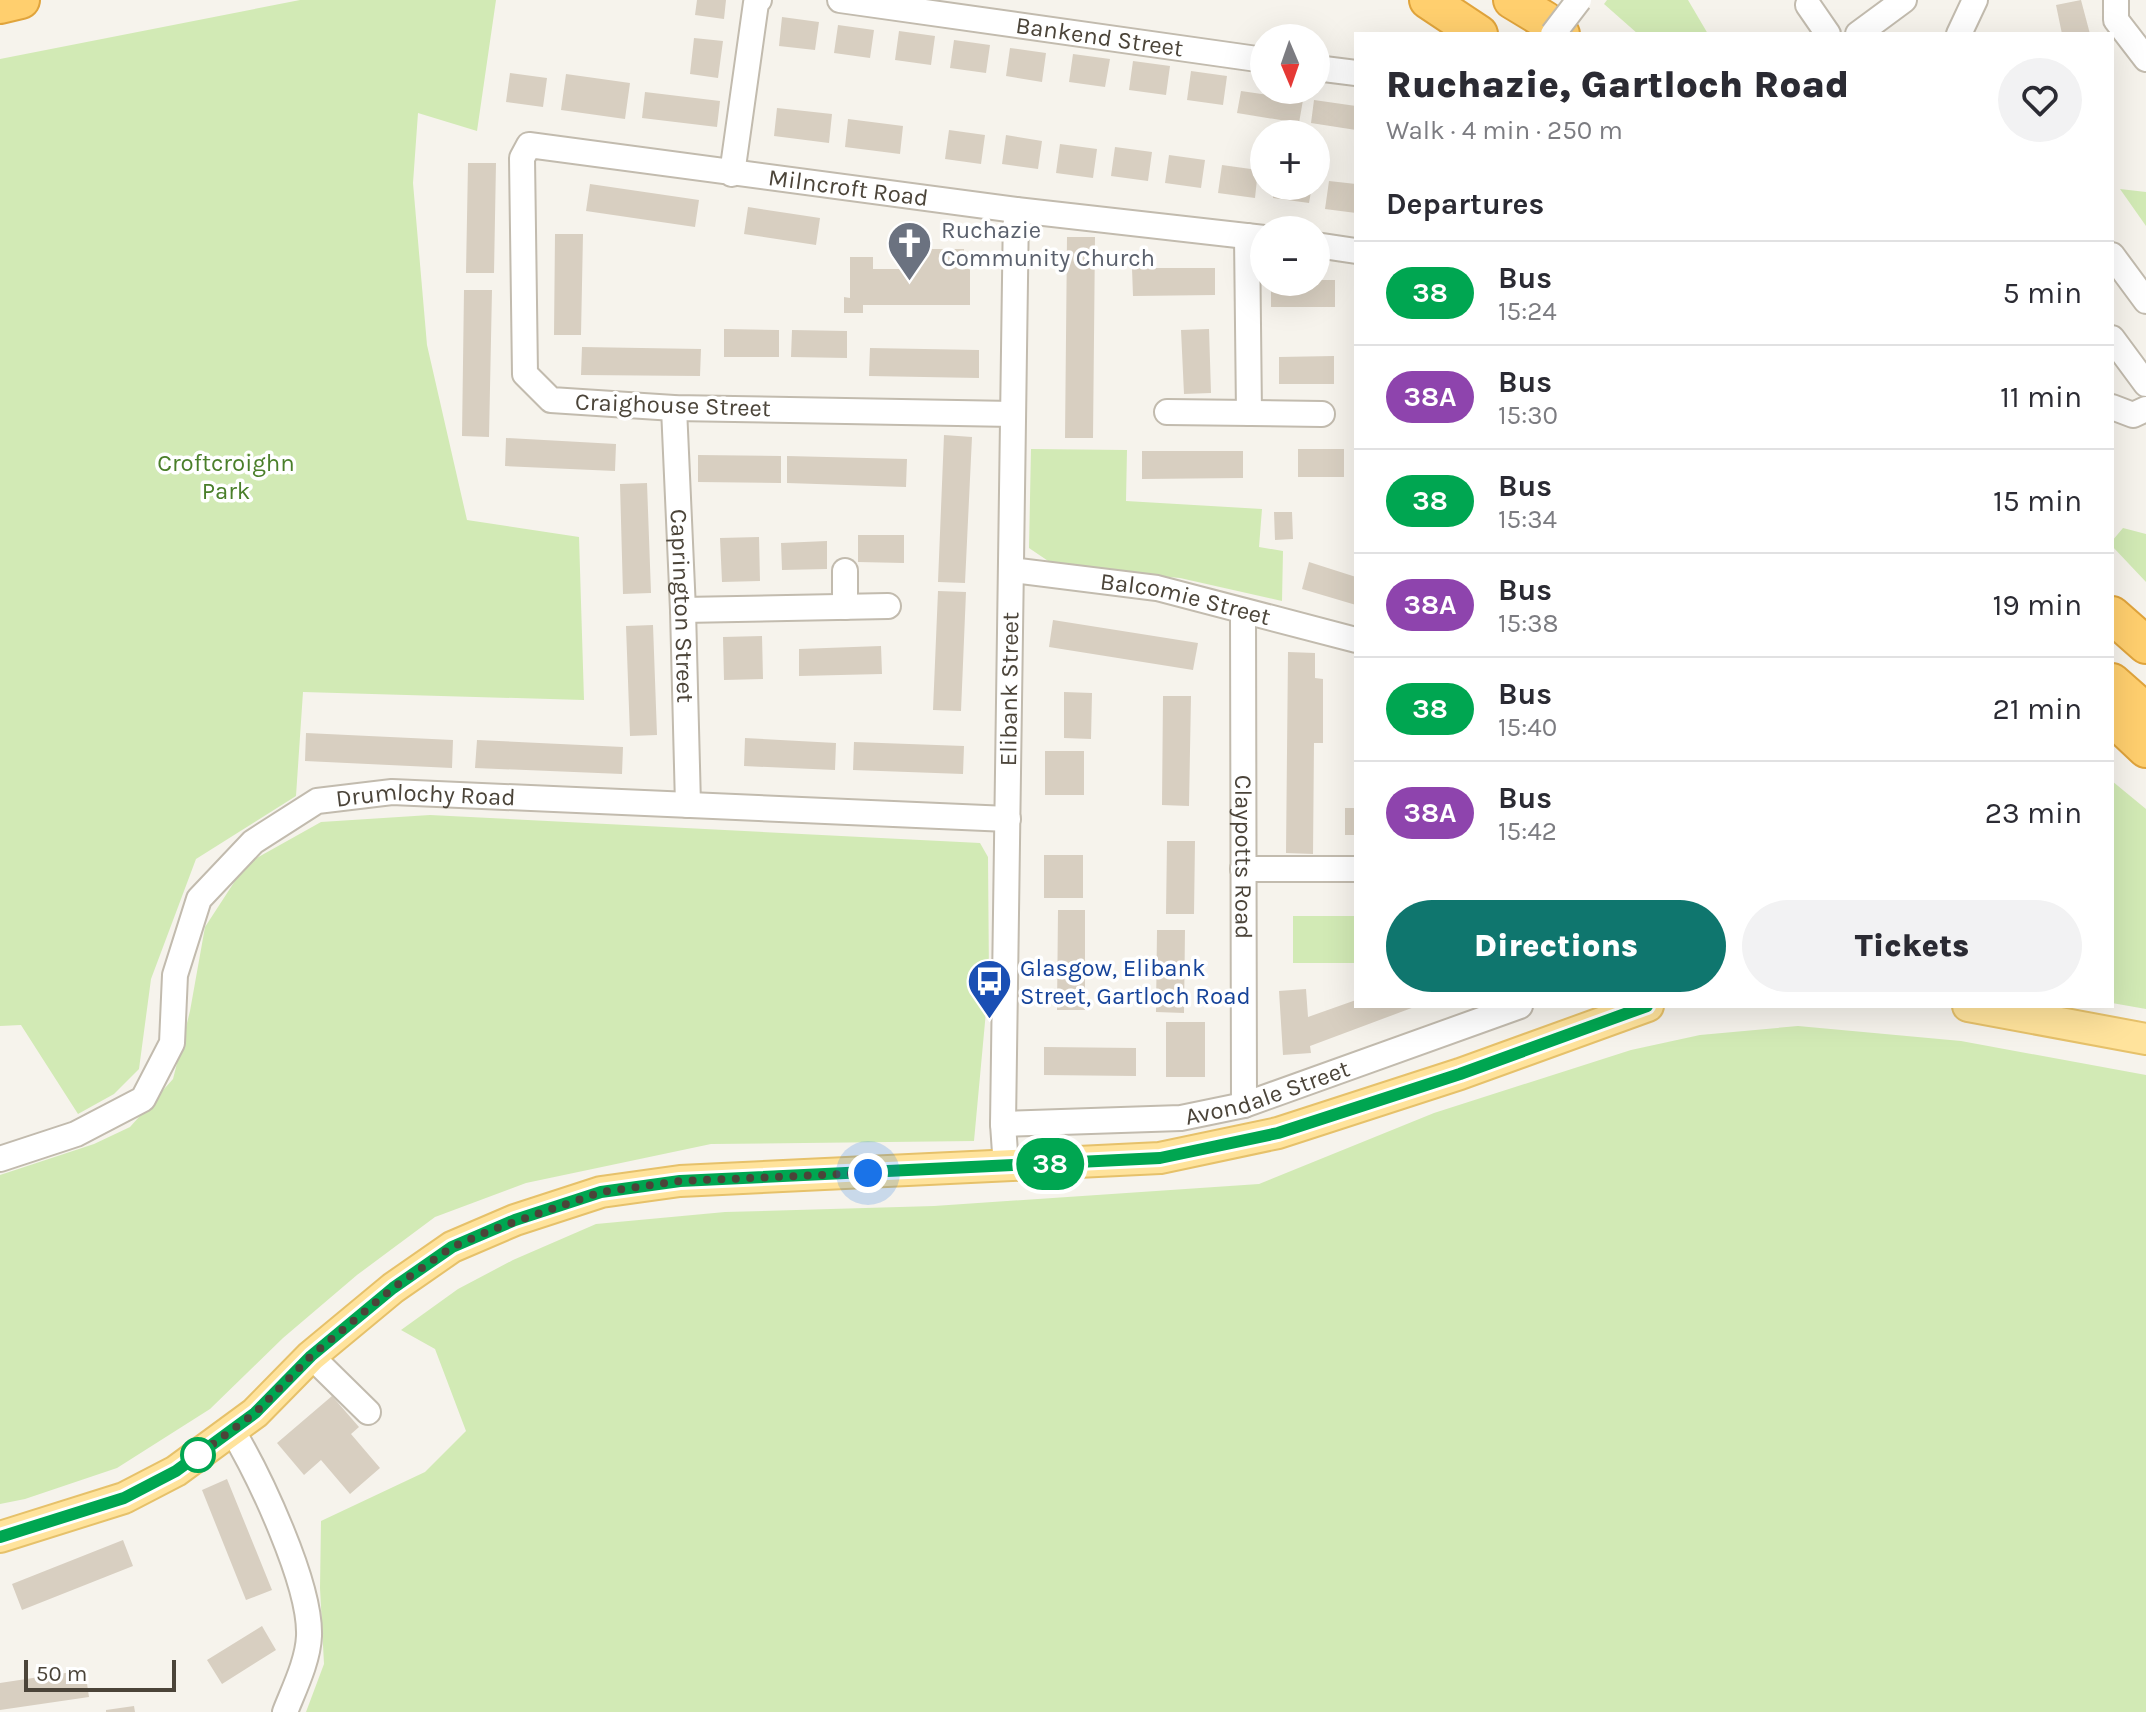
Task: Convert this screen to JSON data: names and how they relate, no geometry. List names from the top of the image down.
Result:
{
  "streets": {
    "street": [
      "Bankend Street",
      "Milncroft Road",
      "Craighouse Street",
      "Balcomie Street",
      "Caprington Street",
      "Elibank Street",
      "Drumlochy Road",
      "Claypotts Road",
      "Avondale Street"
    ]
  },
  "crossings": [
    ["Milncroft Road", "Craighouse Street"],
    ["Milncroft Road", "Elibank Street"],
    ["Craighouse Street", "Caprington Street"],
    ["Craighouse Street", "Elibank Street"],
    ["Balcomie Street", "Elibank Street"],
    ["Balcomie Street", "Claypotts Road"],
    ["Caprington Street", "Drumlochy Road"],
    ["Elibank Street", "Drumlochy Road"],
    ["Elibank Street", "Avondale Street"],
    ["Claypotts Road", "Avondale Street"]
  ],
  "parks": ["Croftcroighn Park"],
  "places": {
    "church": ["Ruchazie Community Church"],
    "bus stop": ["Glasgow, Elibank Street, Gartloch Road"]
  },
  "lines": ["bus line 38"],
  "scale_bar": "50 m",
  "north": "bottom",
  "page": {
    "on_map": "38",
    "map_buttons": ["+", "−"],
    "heading": [
      ["Ruchazie, Gartloch Road", "Walk · 4 min · 250 m"],
      "Departures"
    ],
    "list": [
      {
        "mark": "38",
        "name": "Bus",
        "note": "15:24",
        "value": "5 min"
      },
      {
        "mark": "38A",
        "name": "Bus",
        "note": "15:30",
        "value": "11 min"
      },
      {
        "mark": "38",
        "name": "Bus",
        "note": "15:34",
        "value": "15 min"
      },
      {
        "mark": "38A",
        "name": "Bus",
        "note": "15:38",
        "value": "19 min"
      },
      {
        "mark": "38",
        "name": "Bus",
        "note": "15:40",
        "value": "21 min"
      },
      {
        "mark": "38A",
        "name": "Bus",
        "note": "15:42",
        "value": "23 min"
      }
    ],
    "buttons": ["Directions", "Tickets"],
    "scale": "50 m"
  }
}
